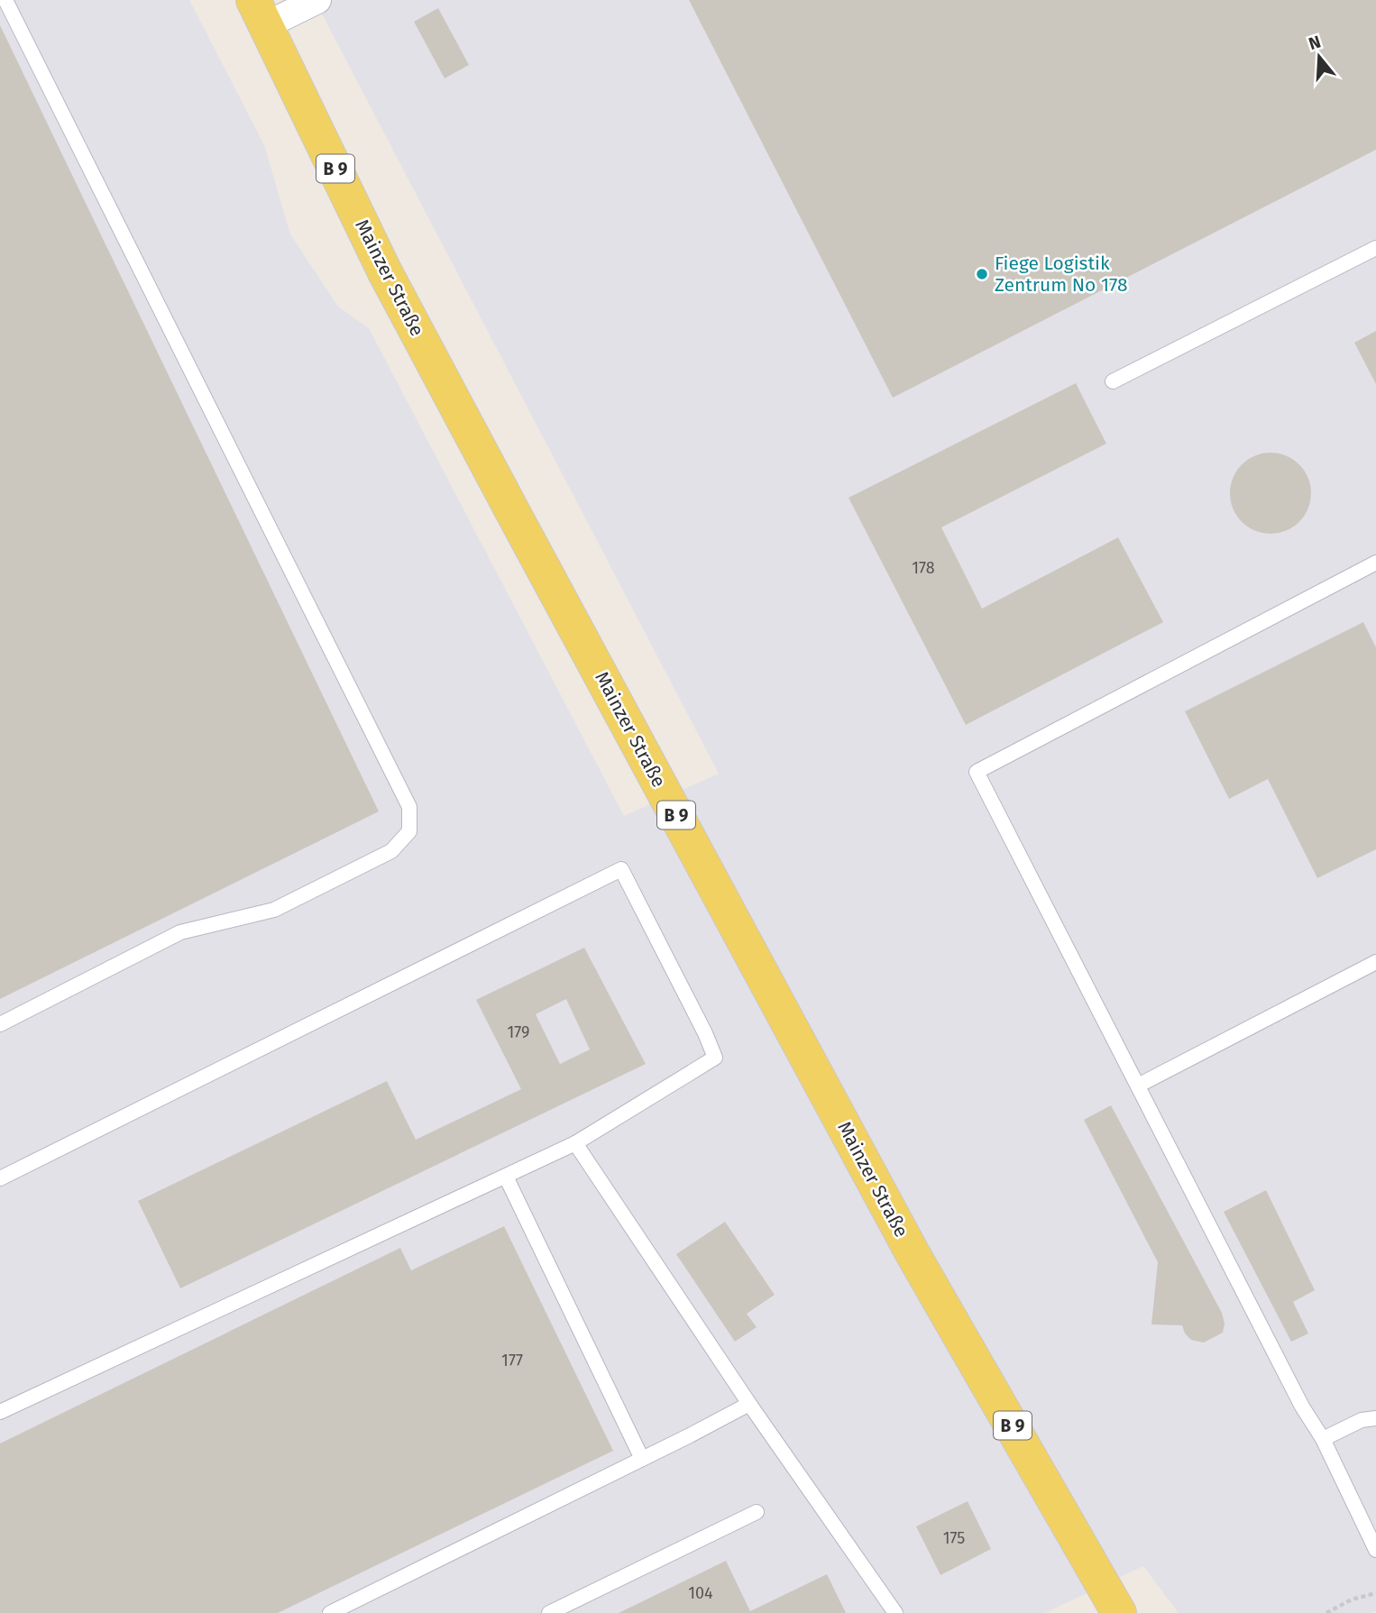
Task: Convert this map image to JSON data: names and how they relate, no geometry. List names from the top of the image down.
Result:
{
  "streets": {
    "main road": ["B 9", "Mainzer Straße"]
  },
  "places": ["Fiege Logistik Zentrum No 178"],
  "house_numbers": [
    "178",
    "179",
    "177",
    "175",
    "104"
  ],
  "north": "top"
}
